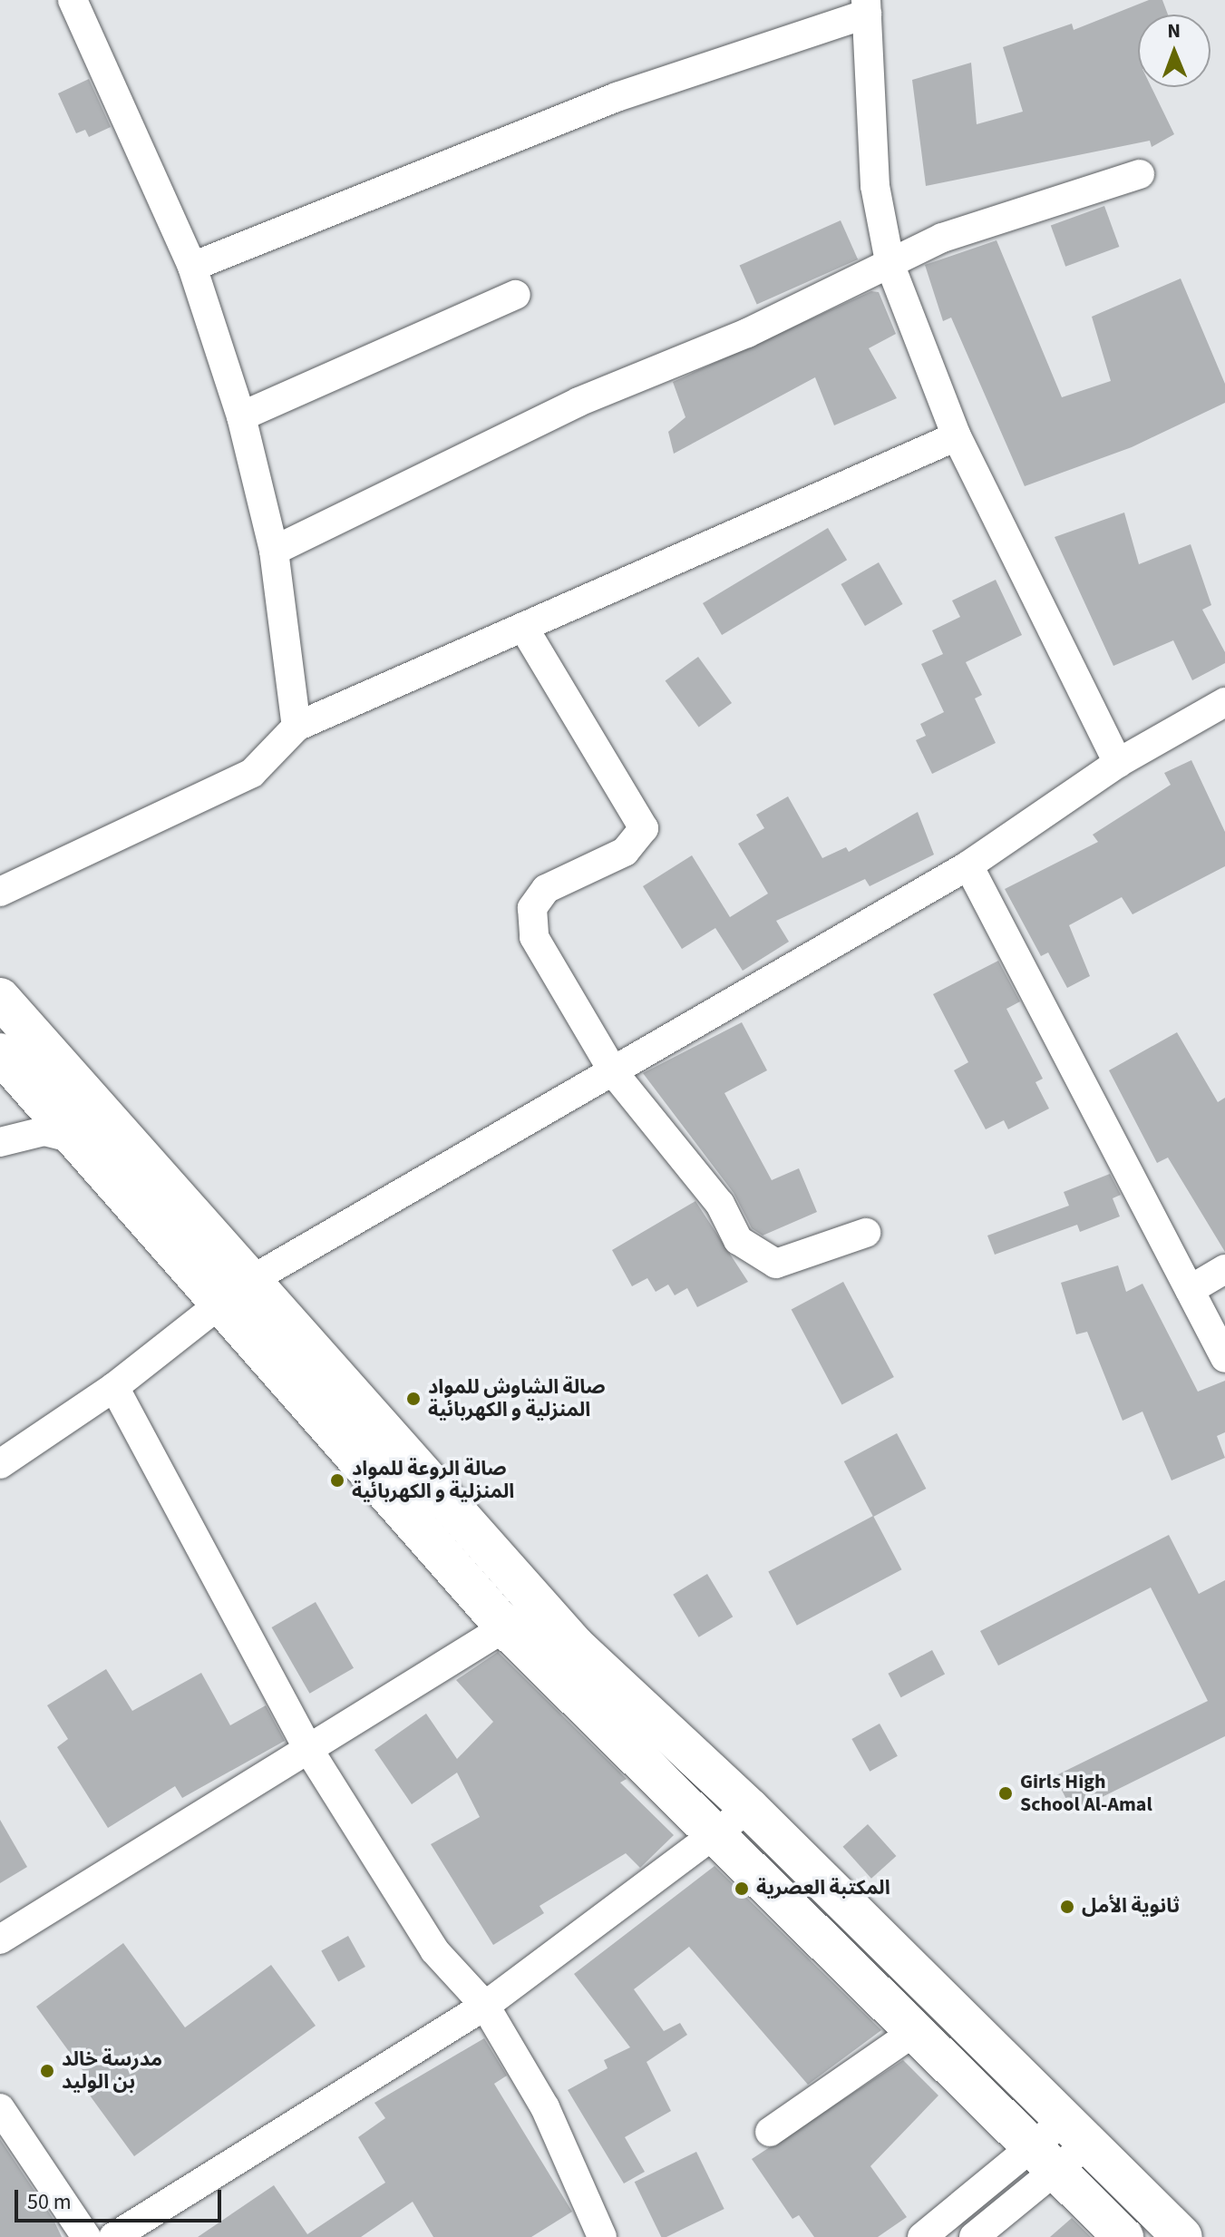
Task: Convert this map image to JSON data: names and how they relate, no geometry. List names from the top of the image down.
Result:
{
  "places": [
    "صالة الشاوش للمواد المنزلية و الكهربائية",
    "صالة الروعة للمواد المنزلية و الكهربائية",
    "Girls High School Al-Amal",
    "المكتبة العصرية",
    "ثانوية الأمل",
    "مدرسة خالد بن الوليد"
  ],
  "scale_bar": "50 m",
  "north": "top"
}
